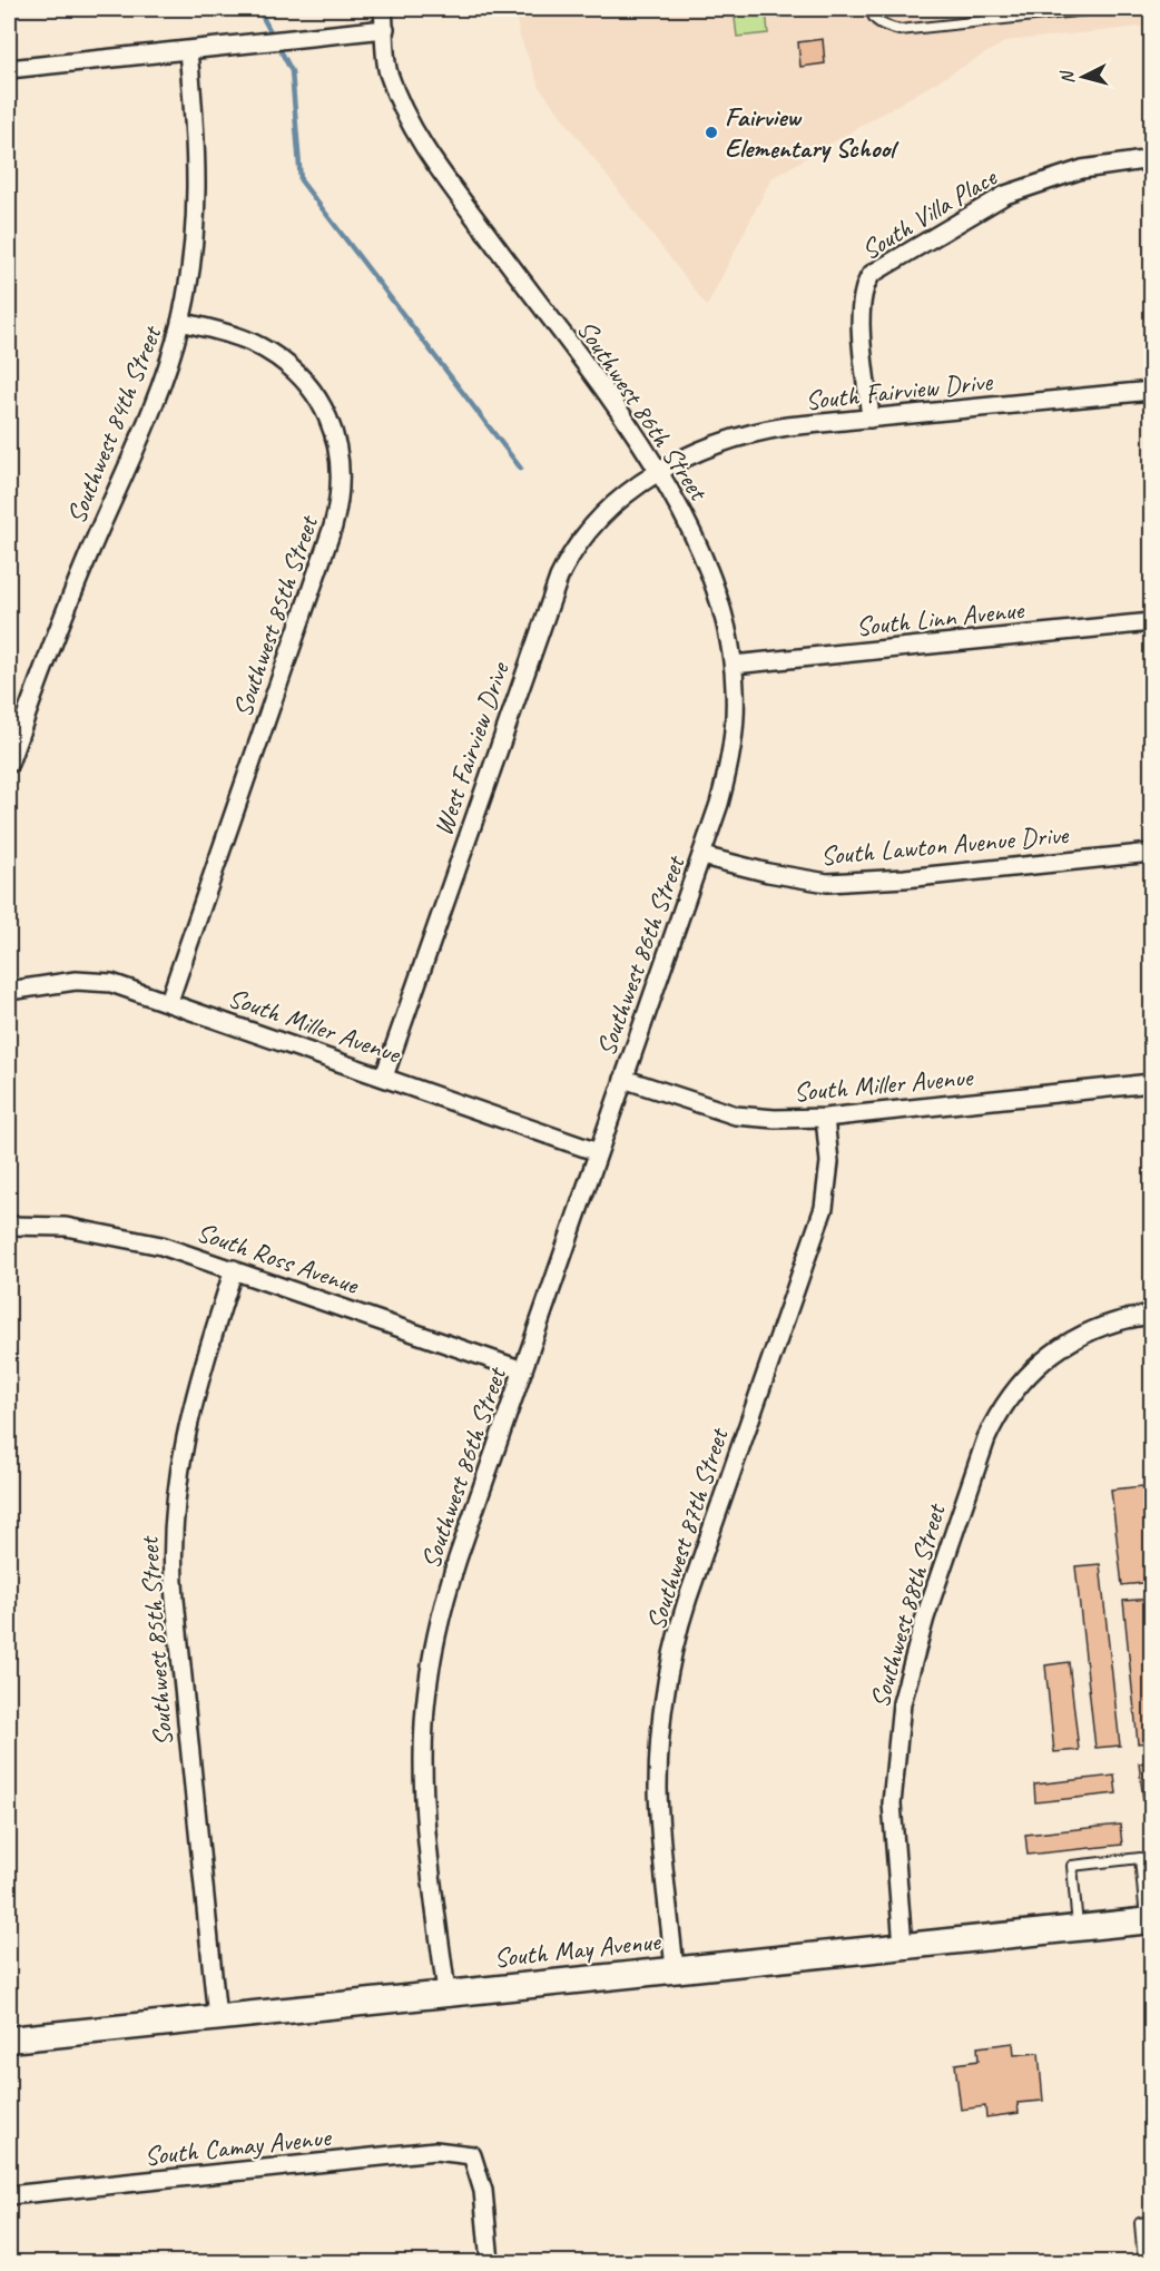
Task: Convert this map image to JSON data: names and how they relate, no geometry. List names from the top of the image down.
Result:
{
  "streets": {
    "main road": ["South May Avenue"],
    "street": [
      "South Villa Place",
      "South Fairview Drive",
      "Southwest 86th Street",
      "Southwest 84th Street",
      "Southwest 85th Street",
      "South Linn Avenue",
      "West Fairview Drive",
      "South Lawton Avenue Drive",
      "South Miller Avenue",
      "South Ross Avenue",
      "Southwest 87th Street",
      "Southwest 88th Street",
      "South Camay Avenue"
    ]
  },
  "crossings": [
    ["South Villa Place", "South Fairview Drive"],
    ["South Fairview Drive", "Southwest 86th Street"],
    ["South Fairview Drive", "West Fairview Drive"],
    ["Southwest 86th Street", "South Linn Avenue"],
    ["Southwest 86th Street", "West Fairview Drive"],
    ["Southwest 86th Street", "South Lawton Avenue Drive"],
    ["Southwest 86th Street", "South Miller Avenue"],
    ["Southwest 86th Street", "South Ross Avenue"],
    ["Southwest 86th Street", "South May Avenue"],
    ["Southwest 84th Street", "Southwest 85th Street"],
    ["Southwest 85th Street", "South Miller Avenue"],
    ["Southwest 85th Street", "South Ross Avenue"],
    ["Southwest 85th Street", "South May Avenue"],
    ["West Fairview Drive", "South Miller Avenue"],
    ["South Miller Avenue", "Southwest 87th Street"],
    ["Southwest 87th Street", "South May Avenue"],
    ["Southwest 88th Street", "South May Avenue"]
  ],
  "places": ["Fairview Elementary School"],
  "north": "left"
}
